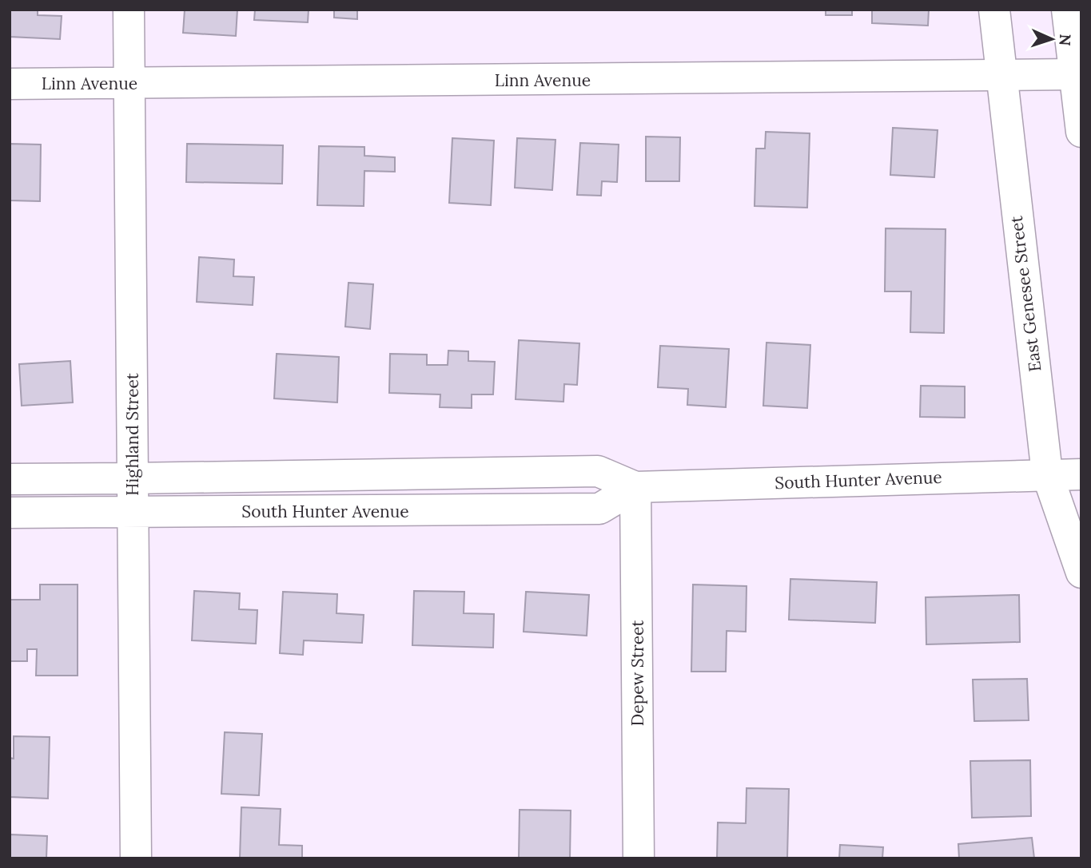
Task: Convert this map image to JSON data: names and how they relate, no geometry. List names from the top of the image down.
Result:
{
  "streets": {
    "main road": [
      "Linn Avenue",
      "East Genesee Street",
      "Highland Street",
      "South Hunter Avenue",
      "Depew Street"
    ]
  },
  "crossings": [
    ["Linn Avenue", "East Genesee Street"],
    ["Linn Avenue", "Highland Street"],
    ["East Genesee Street", "South Hunter Avenue"],
    ["Highland Street", "South Hunter Avenue"],
    ["South Hunter Avenue", "Depew Street"]
  ],
  "north": "right"
}
